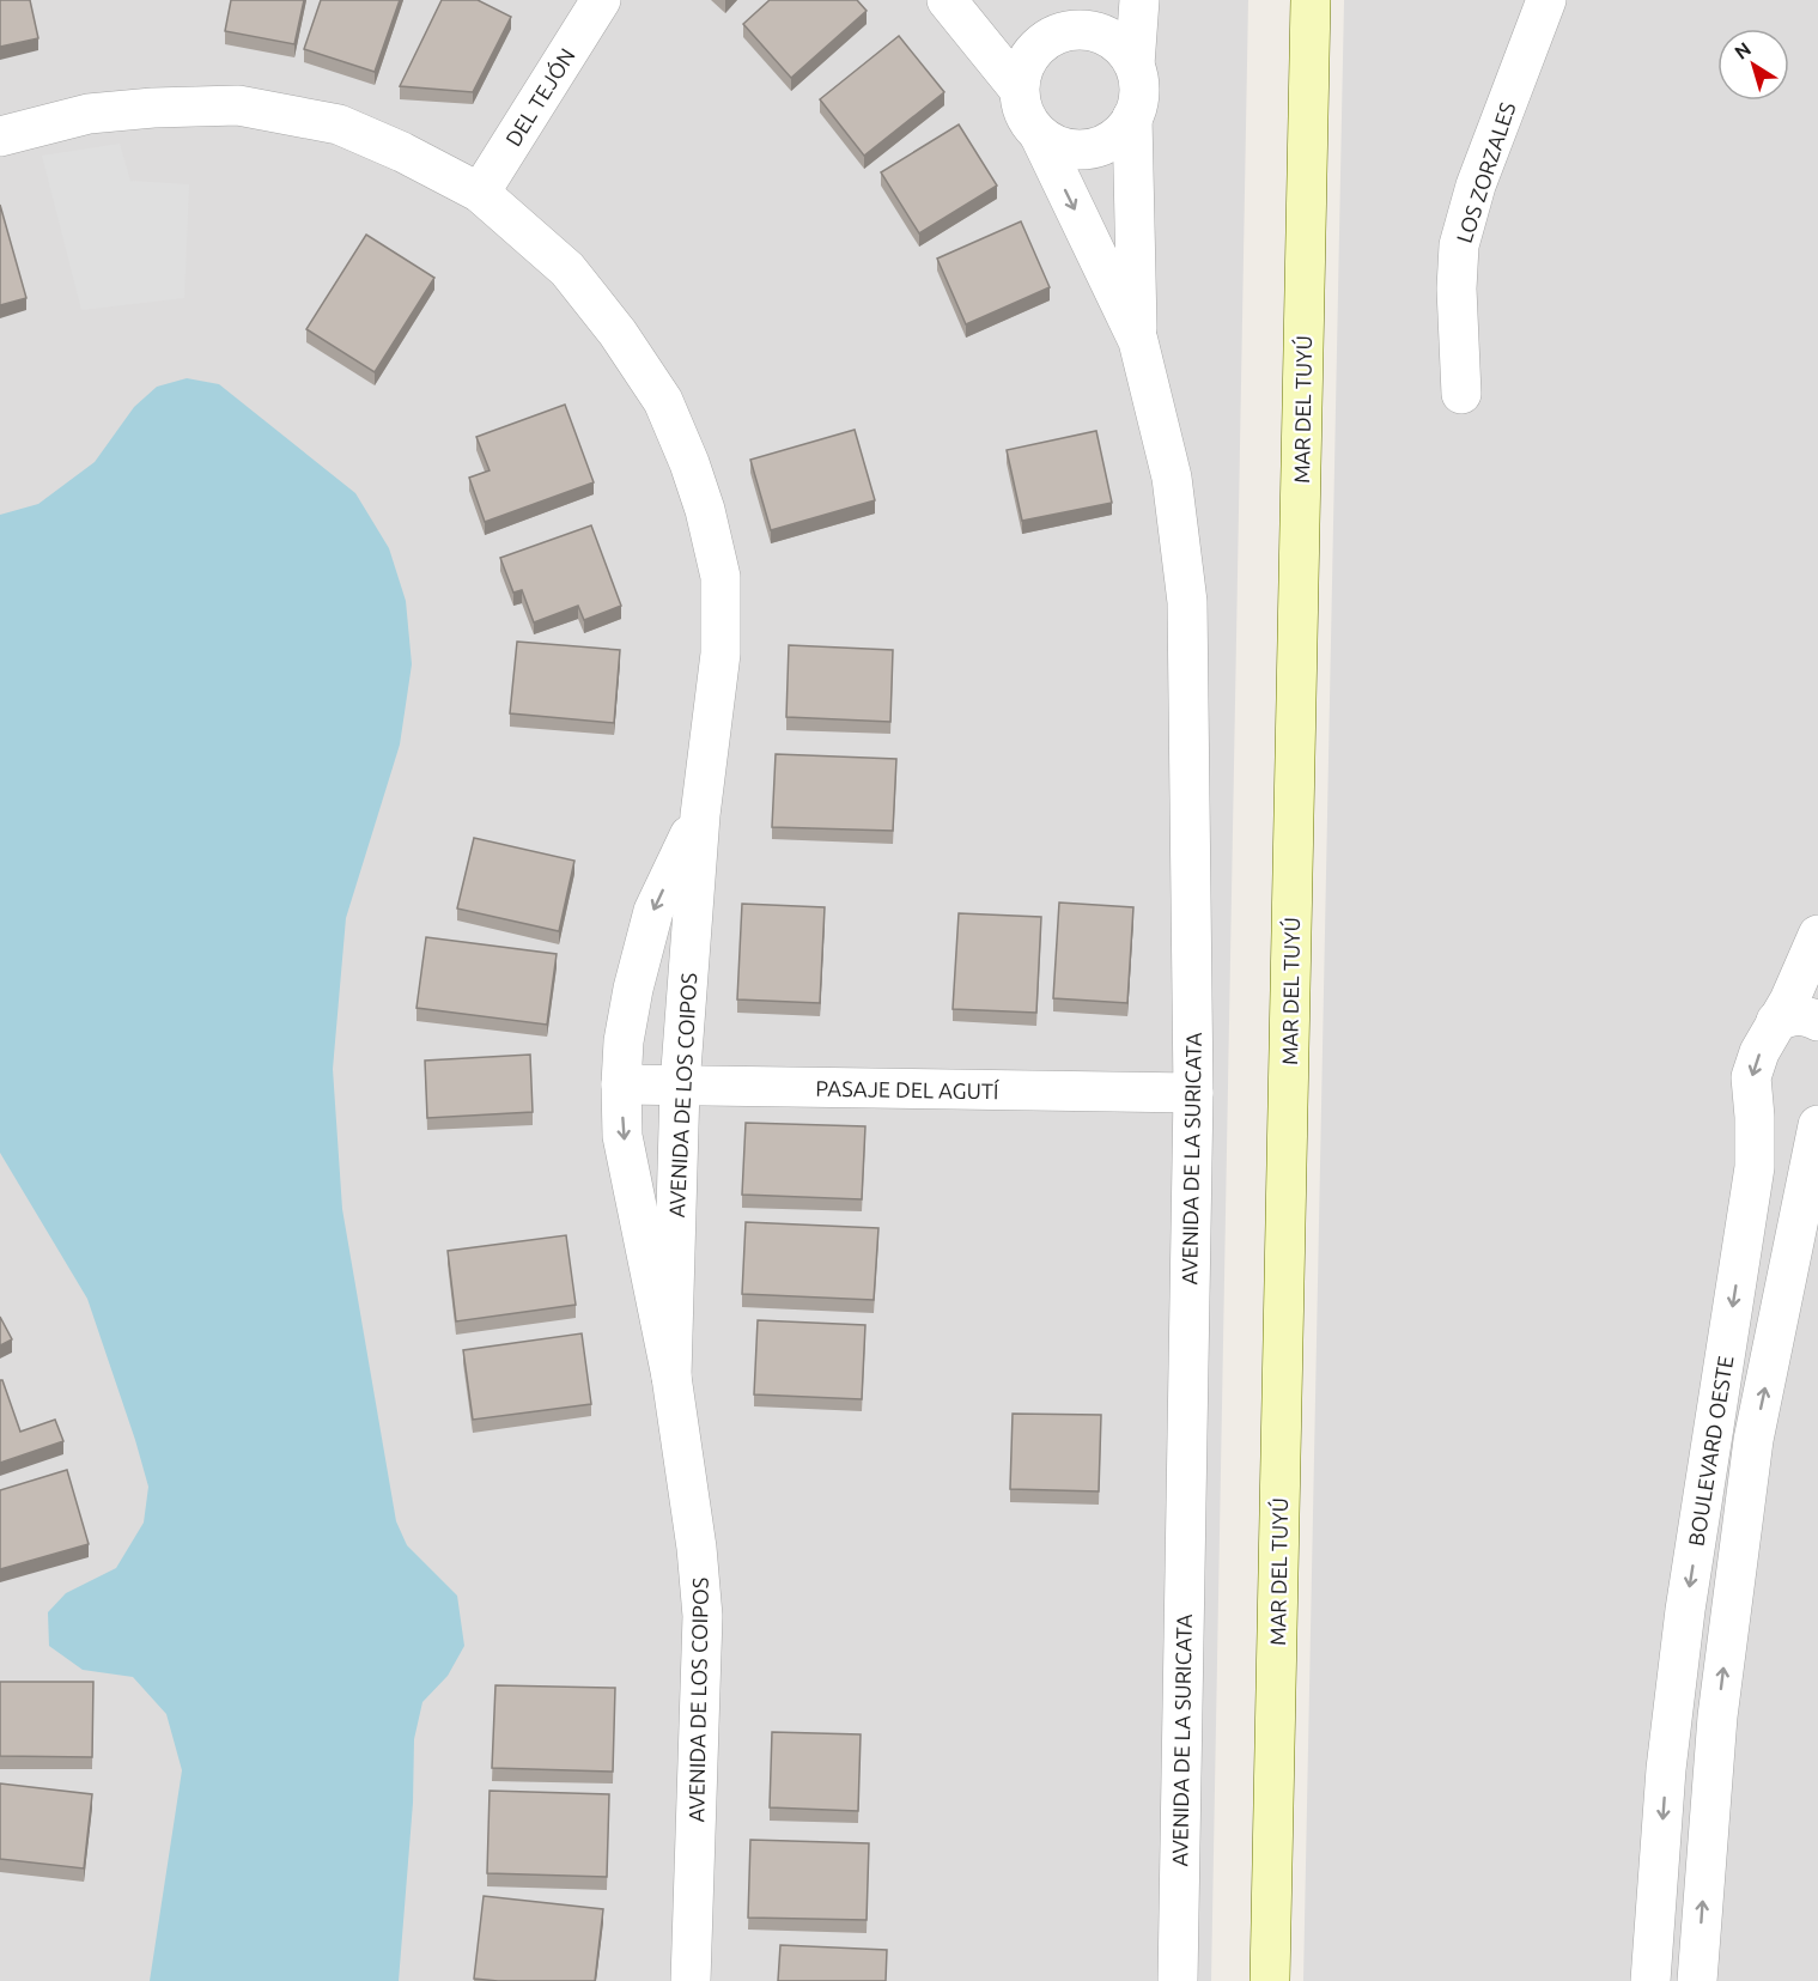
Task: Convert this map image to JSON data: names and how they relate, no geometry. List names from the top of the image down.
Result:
{
  "streets": {
    "street": [
      "DEL TEJÓN",
      "LOS ZORZALES",
      "MAR DEL TUYÚ",
      "PASAJE DEL AGUTÍ",
      "AVENIDA DE LOS COIPOS",
      "AVENIDA DE LA SURICATA",
      "BOULEVARD OESTE"
    ]
  },
  "crossings": [
    ["DEL TEJÓN", "AVENIDA DE LOS COIPOS"],
    ["PASAJE DEL AGUTÍ", "AVENIDA DE LOS COIPOS"],
    ["PASAJE DEL AGUTÍ", "AVENIDA DE LA SURICATA"]
  ],
  "north": "top left"
}
